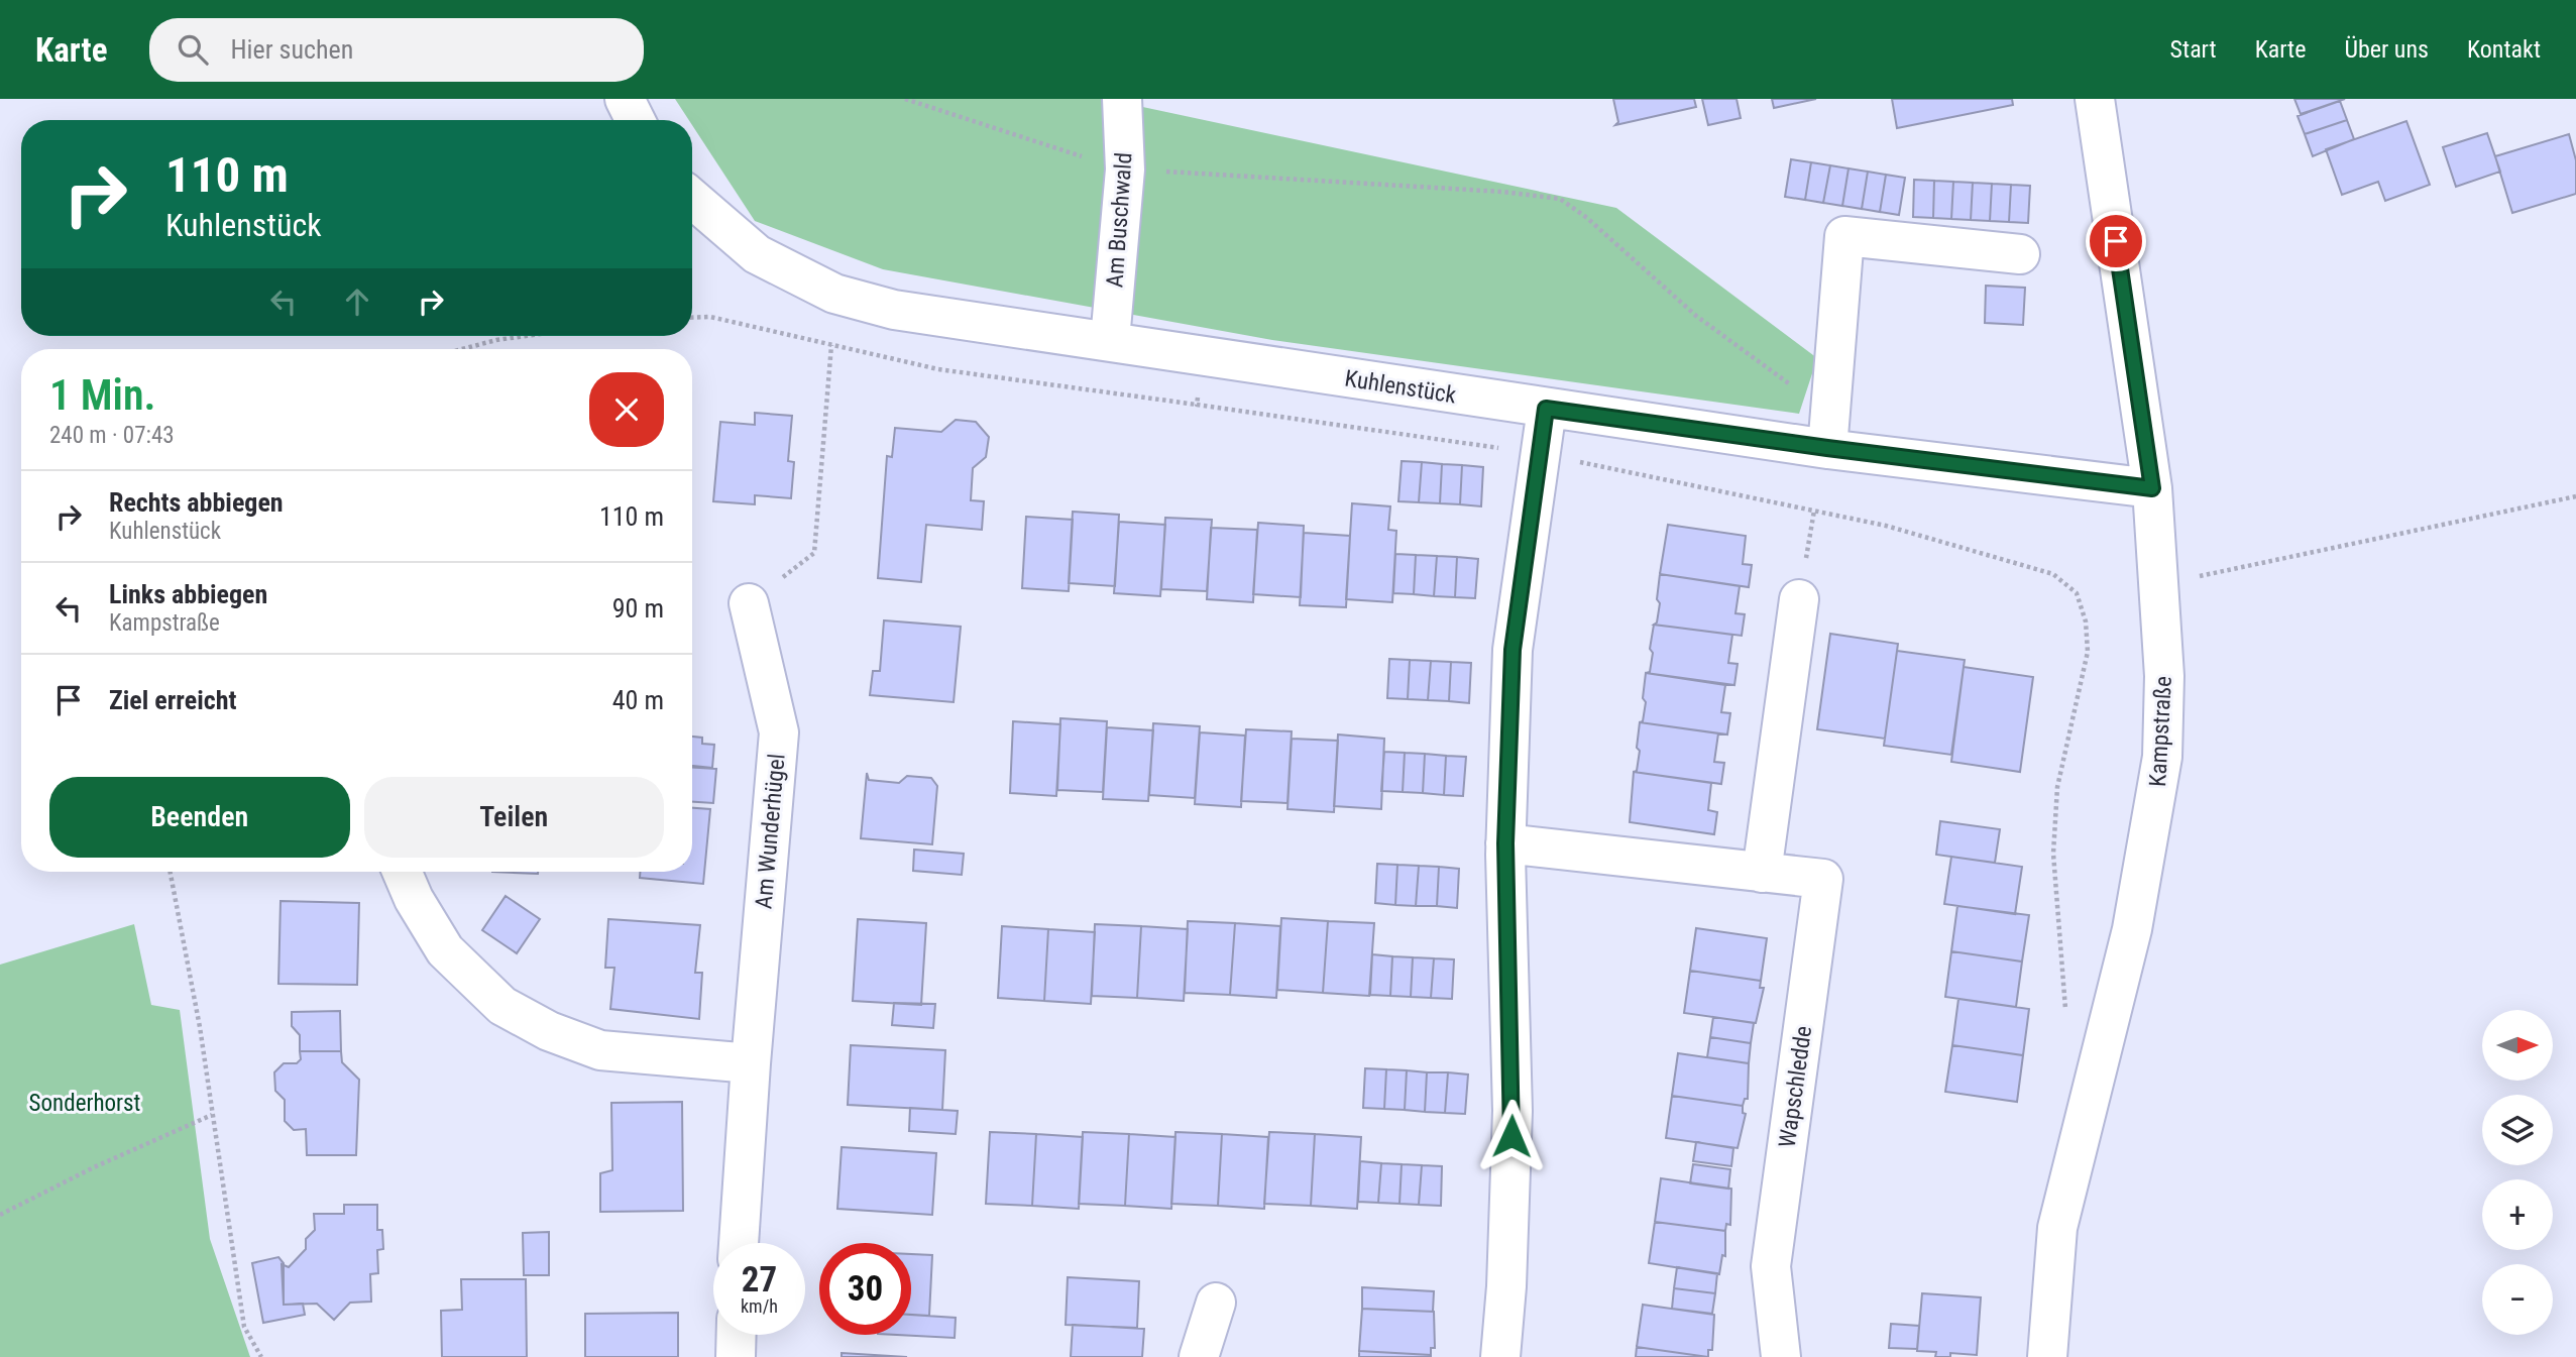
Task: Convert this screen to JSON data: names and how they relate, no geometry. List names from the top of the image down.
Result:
{
  "streets": {
    "street": [
      "Am Buschwald",
      "Kuhlenstück",
      "Kampstraße",
      "Am Wunderhügel",
      "Wapschledde"
    ]
  },
  "crossings": [
    ["Am Buschwald", "Kuhlenstück"],
    ["Kuhlenstück", "Kampstraße"]
  ],
  "parks": ["Sonderhorst"],
  "north": "right",
  "page": {
    "header": "Karte",
    "search": "Hier suchen",
    "nav": [
      "Start",
      "Karte",
      "Über uns",
      "Kontakt"
    ],
    "turn": ["110 m", "Kuhlenstück"],
    "heading": ["1 Min.", "240 m · 07:43"],
    "list": [
      {
        "name": "Rechts abbiegen",
        "note": "Kuhlenstück",
        "value": "110 m"
      },
      {
        "name": "Links abbiegen",
        "note": "Kampstraße",
        "value": "90 m"
      },
      {
        "name": "Ziel erreicht",
        "value": "40 m"
      }
    ],
    "buttons": ["Beenden", "Teilen"],
    "map_buttons": ["+", "−"],
    "speed": "27 km/h",
    "limit": "30"
  }
}
